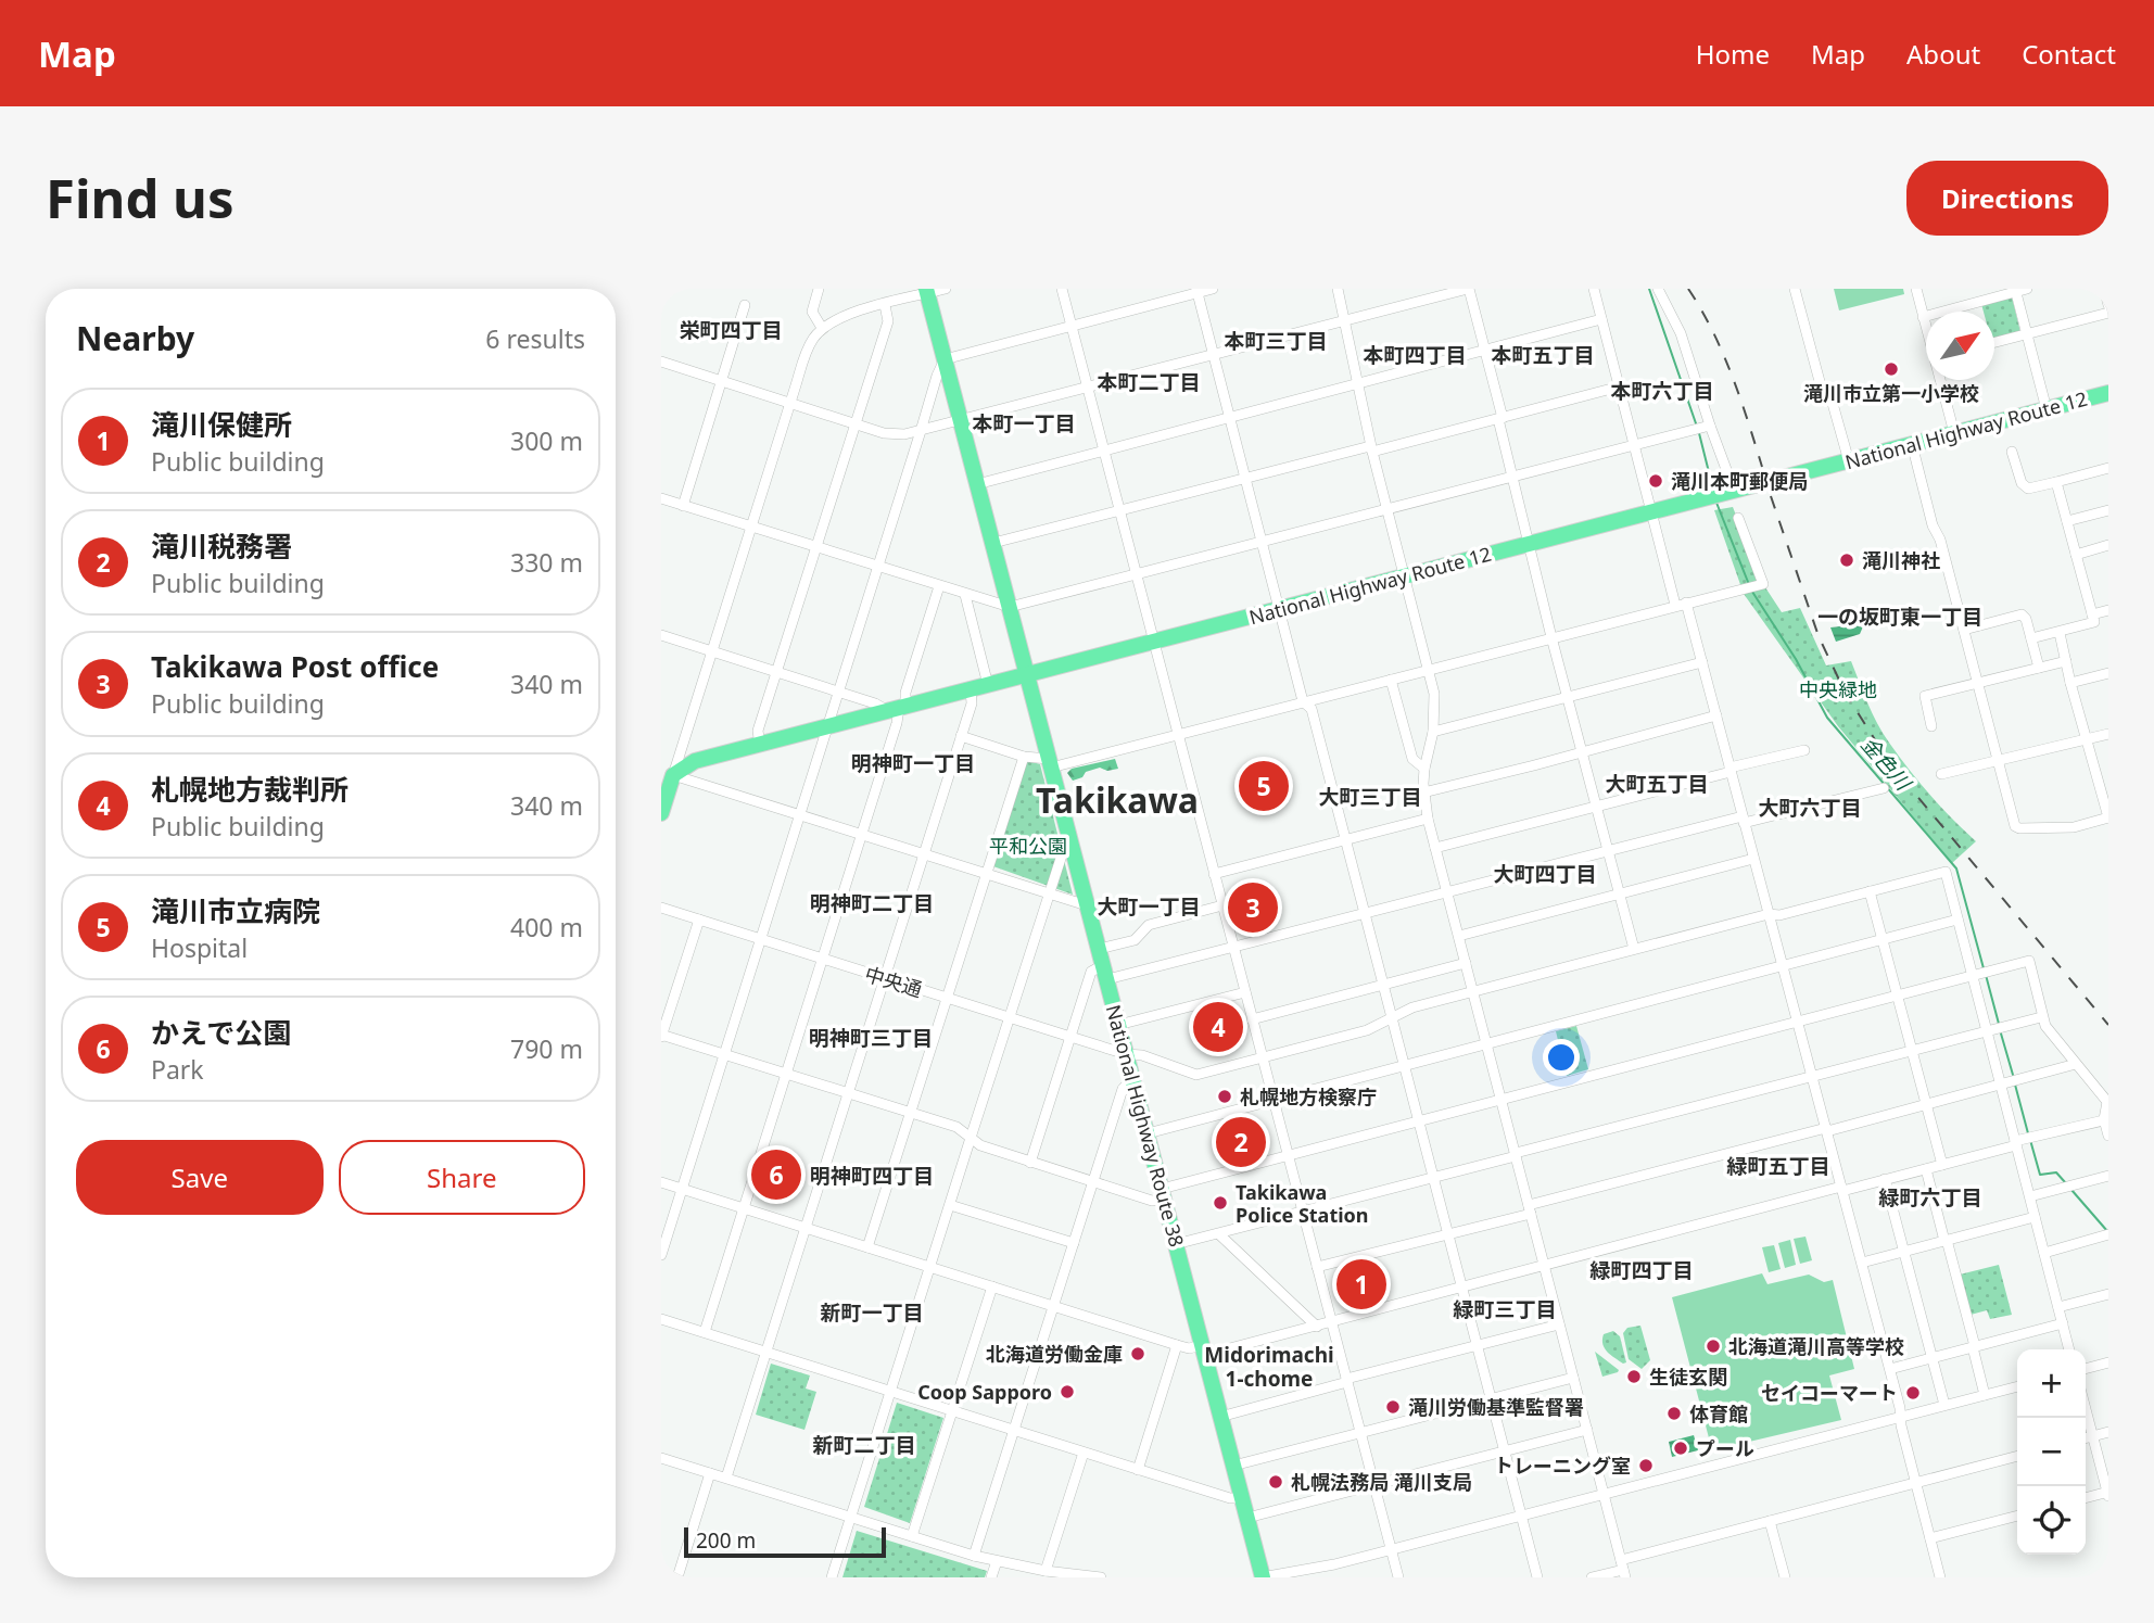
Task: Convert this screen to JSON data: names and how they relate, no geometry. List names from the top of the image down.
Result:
{
  "streets": {
    "highway": ["National Highway Route 12", "National Highway Route 38"],
    "street": ["中央通"]
  },
  "crossings": [
    ["National Highway Route 12", "National Highway Route 38"],
    ["中央通", "National Highway Route 38"]
  ],
  "districts": [
    "栄町四丁目",
    "本町三丁目",
    "本町四丁目",
    "本町五丁目",
    "本町二丁目",
    "本町六丁目",
    "本町一丁目",
    "一の坂町東一丁目",
    "明神町一丁目",
    "大町五丁目",
    "大町三丁目",
    "Takikawa",
    "大町六丁目",
    "大町四丁目",
    "明神町二丁目",
    "大町一丁目",
    "明神町三丁目",
    "緑町五丁目",
    "明神町四丁目",
    "緑町六丁目",
    "緑町四丁目",
    "緑町三丁目",
    "新町一丁目",
    "Midorimachi 1-chome",
    "新町二丁目"
  ],
  "water": ["金色川"],
  "parks": ["中央緑地", "平和公園"],
  "places": [
    "滝川市立第一小学校",
    "滝川本町郵便局",
    "滝川神社",
    "札幌地方検察庁",
    "Takikawa Police Station",
    "北海道滝川高等学校",
    "北海道労働金庫",
    "生徒玄関",
    "Coop Sapporo",
    "セイコーマート",
    "滝川労働基準監督署",
    "体育館",
    "プール",
    "トレーニング室",
    "札幌法務局 滝川支局"
  ],
  "scale_bar": "200 m",
  "north": "top right",
  "page": {
    "header": "Map",
    "nav": [
      "Home",
      "Map",
      "About",
      "Contact"
    ],
    "buttons": [
      "Directions",
      ["Save", "Share"]
    ],
    "title": "Find us",
    "heading": ["Nearby", "6 results"],
    "list": [
      {
        "mark": "1",
        "name": "滝川保健所",
        "note": "Public building",
        "value": "300 m"
      },
      {
        "mark": "2",
        "name": "滝川税務署",
        "note": "Public building",
        "value": "330 m"
      },
      {
        "mark": "3",
        "name": "Takikawa Post office",
        "note": "Public building",
        "value": "340 m"
      },
      {
        "mark": "4",
        "name": "札幌地方裁判所",
        "note": "Public building",
        "value": "340 m"
      },
      {
        "mark": "5",
        "name": "滝川市立病院",
        "note": "Hospital",
        "value": "400 m"
      },
      {
        "mark": "6",
        "name": "かえで公園",
        "note": "Park",
        "value": "790 m"
      }
    ],
    "pins": [
      "5",
      "3",
      "4",
      "2",
      "6",
      "1"
    ],
    "map_buttons": ["+", "−"],
    "scale": "200 m"
  }
}
